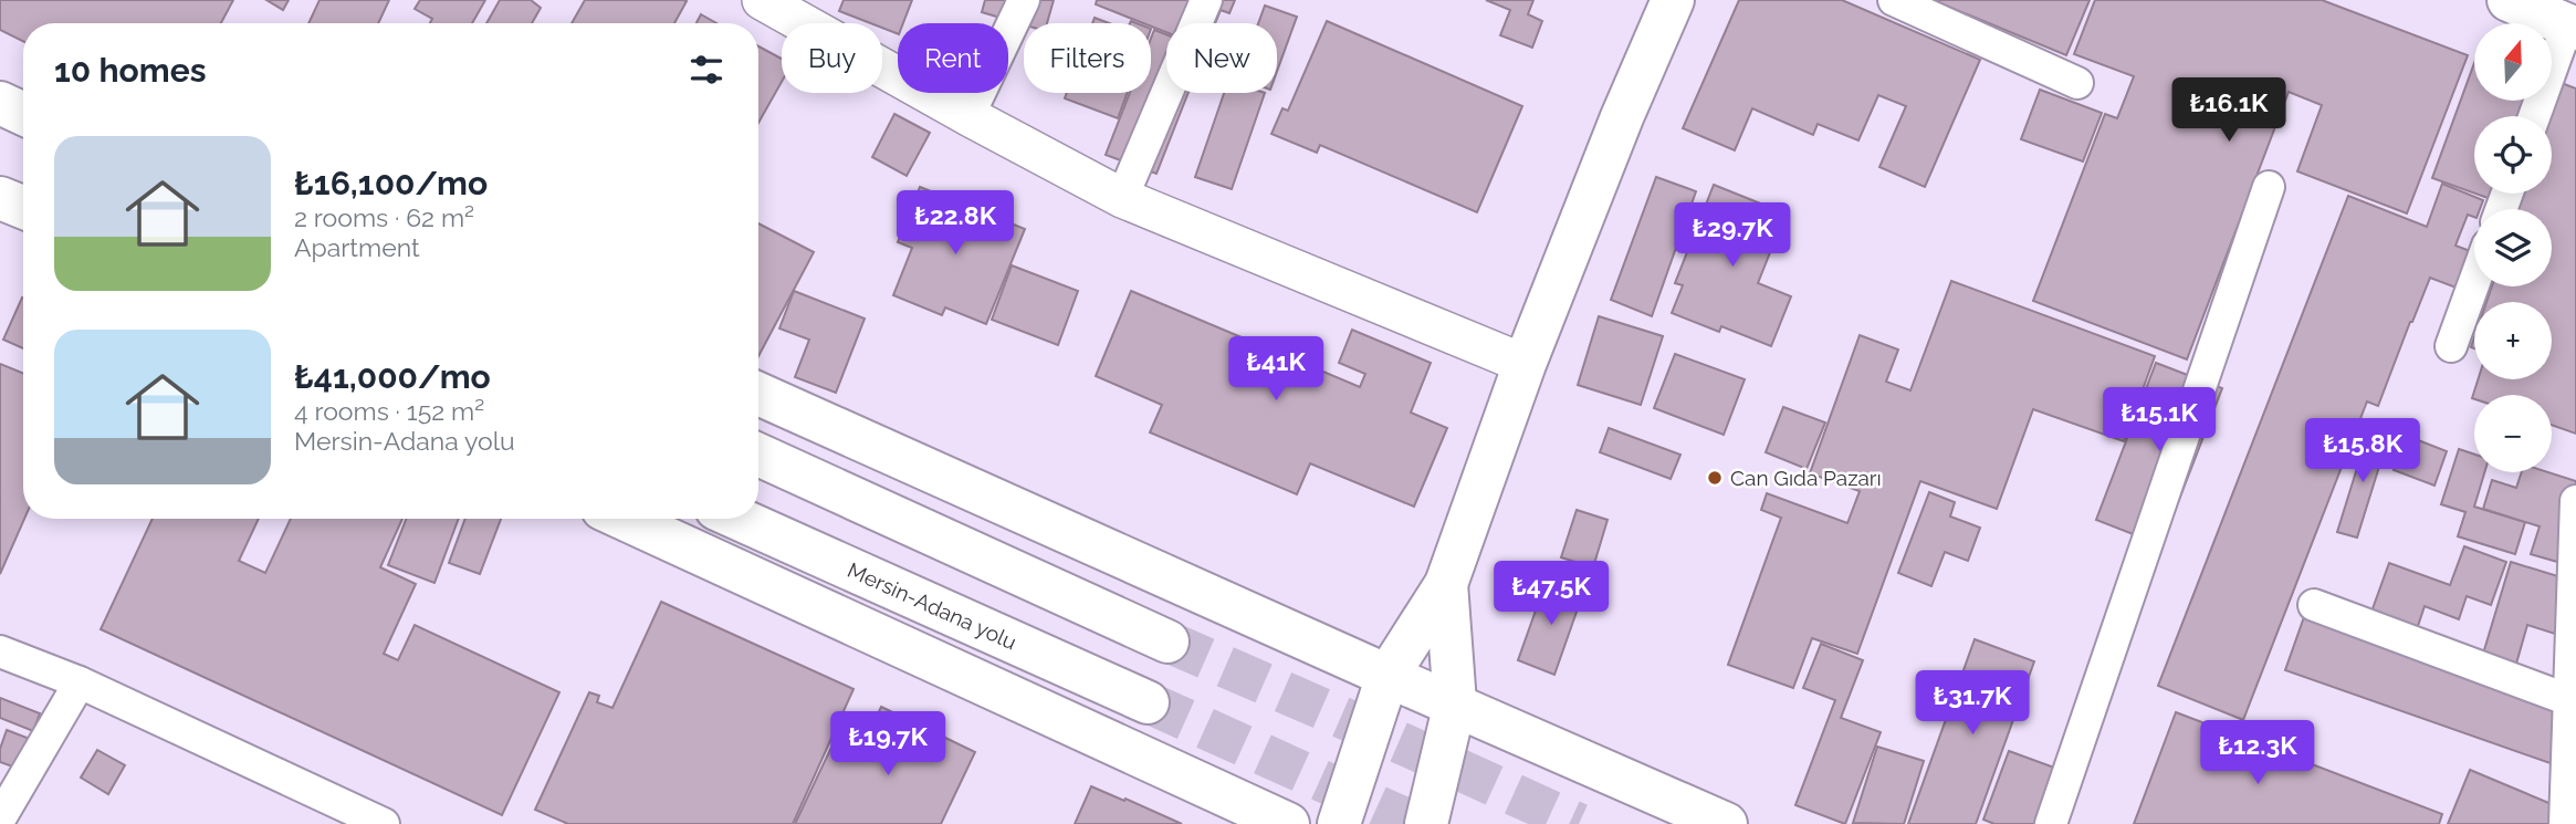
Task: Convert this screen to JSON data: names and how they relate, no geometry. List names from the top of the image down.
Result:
{
  "streets": {
    "main road": ["Mersin-Adana yolu"]
  },
  "places": ["Can Gıda Pazarı"],
  "north": "top",
  "page": {
    "map_buttons": ["+", "−"],
    "chip": [
      "Buy",
      "Rent",
      "Filters",
      "New"
    ],
    "heading": "10 homes",
    "price": [
      "₺16.1K",
      "₺22.8K",
      "₺29.7K",
      "₺41K",
      "₺15.1K",
      "₺15.8K",
      "₺47.5K",
      "₺31.7K",
      "₺19.7K",
      "₺12.3K"
    ],
    "list": [
      {
        "name": "₺16,100/mo",
        "note": "2 rooms · 62 m² · Apartment"
      },
      {
        "name": "₺41,000/mo",
        "note": "4 rooms · 152 m² · Mersin-Adana yolu"
      }
    ]
  }
}
